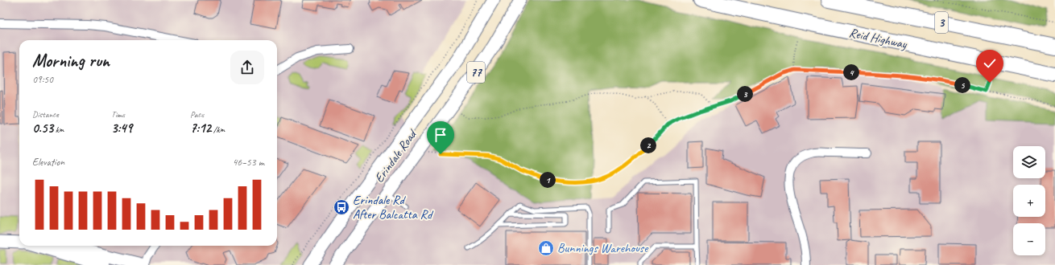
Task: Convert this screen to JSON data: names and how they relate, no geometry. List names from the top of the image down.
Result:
{
  "streets": {
    "highway": ["3", "Reid Highway"],
    "main road": ["77", "Erindale Road"]
  },
  "places": {
    "bus stop": ["Erindale Rd After Balcatta Rd"],
    "shop": ["Bunnings Warehouse"]
  },
  "page": {
    "heading": ["Morning run", "09:50"],
    "pins": [
      "4",
      "5",
      "3",
      "2",
      "1"
    ],
    "stats": [
      ["Distance", "0.53 km"],
      ["Time", "3:49"],
      ["Pace", "7:12 /km"]
    ],
    "map_buttons": ["+", "−"],
    "chart": ["Elevation", "46–53 m"]
  }
}
